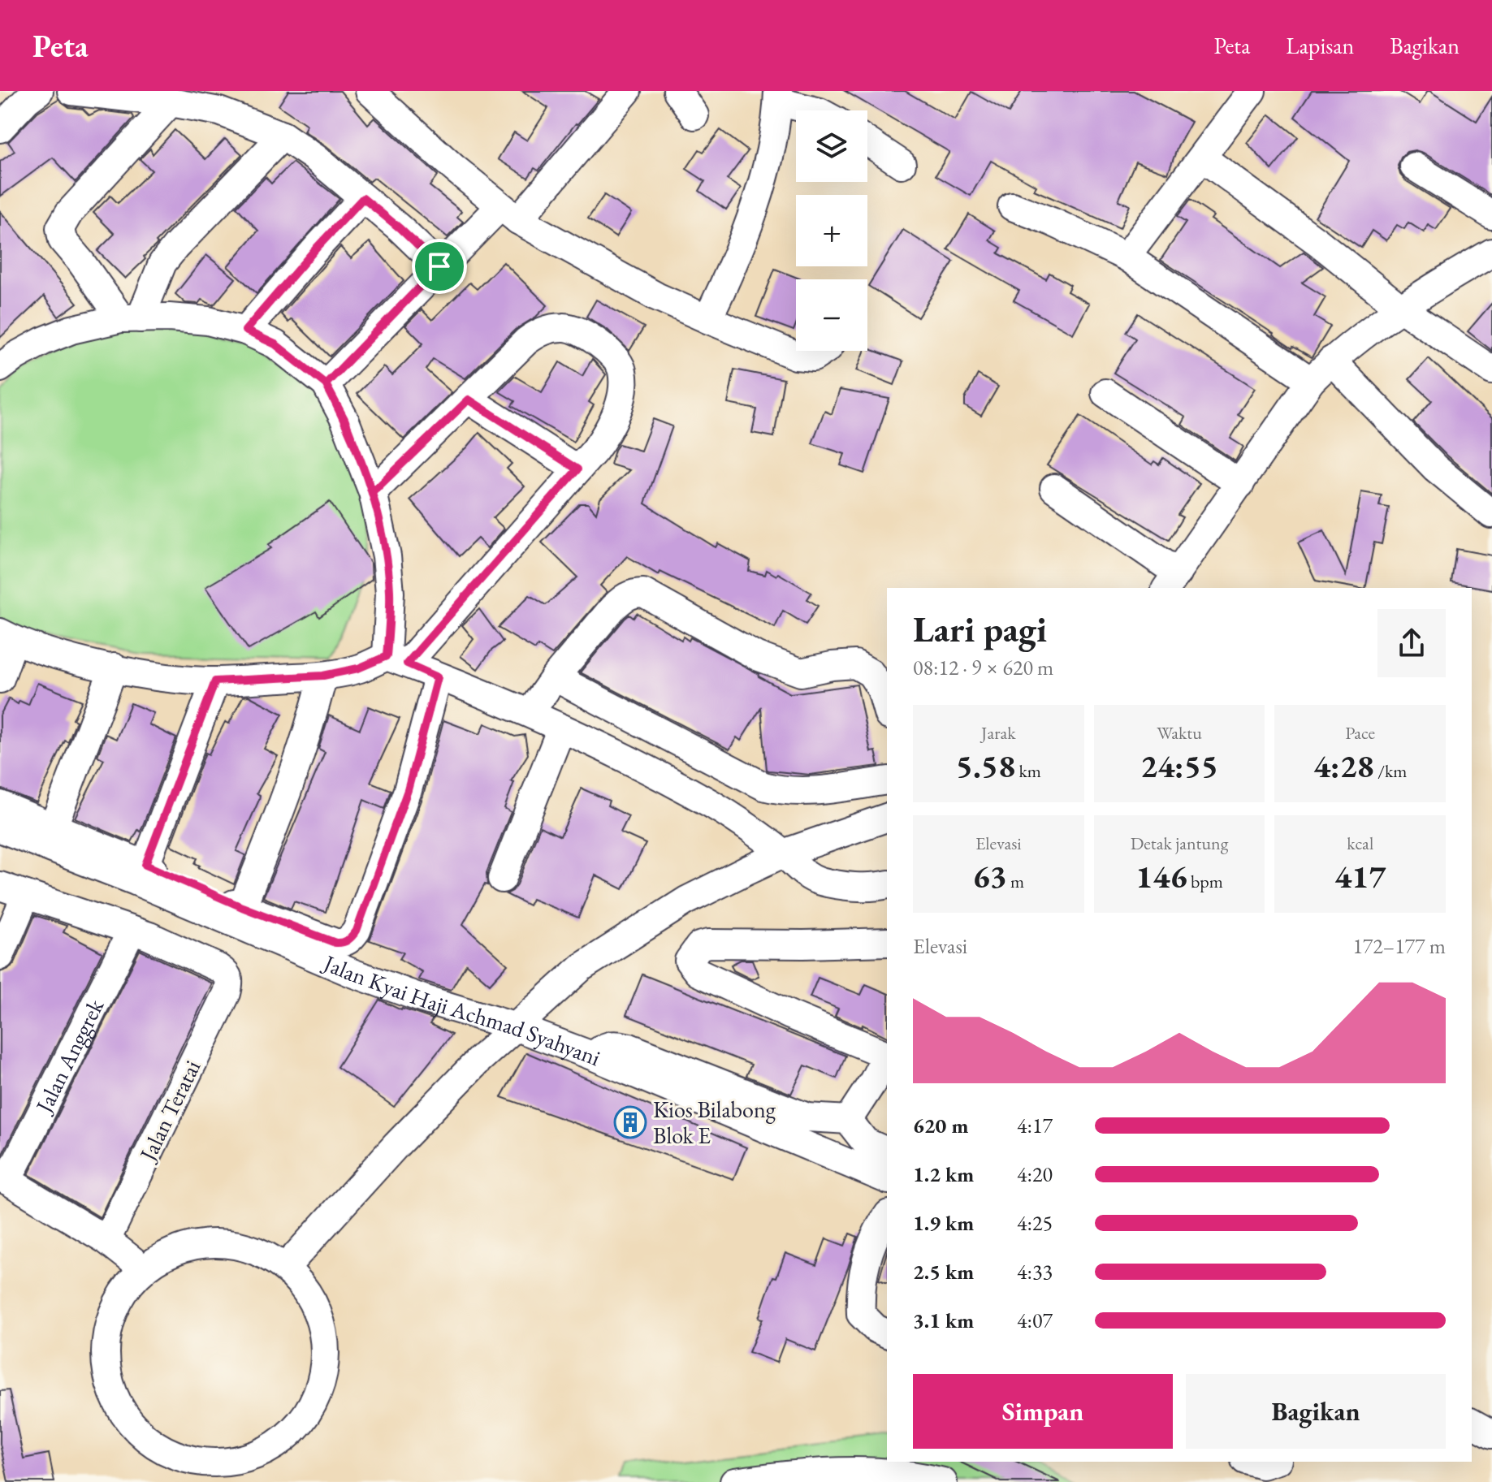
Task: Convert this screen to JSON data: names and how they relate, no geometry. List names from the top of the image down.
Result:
{
  "streets": {
    "street": ["Jalan Kyai Haji Achmad Syahyani", "Jalan Anggrek", "Jalan Teratai"]
  },
  "crossings": [
    ["Jalan Anggrek", "Jalan Teratai"]
  ],
  "places": {
    "building": ["Kios Bilabong Blok E"]
  },
  "page": {
    "header": "Peta",
    "nav": ["Peta", "Lapisan", "Bagikan"],
    "map_buttons": ["+", "−"],
    "heading": ["Lari pagi", "08:12 · 9 × 620 m"],
    "stats": [
      ["Jarak", "5.58 km"],
      ["Waktu", "24:55"],
      ["Pace", "4:28 /km"],
      ["Elevasi", "63 m"],
      ["Detak jantung", "146 bpm"],
      ["kcal", "417"]
    ],
    "chart": ["Elevasi", "172–177 m"],
    "list": [
      {
        "name": "620 m",
        "note": "4:17"
      },
      {
        "name": "1.2 km",
        "note": "4:20"
      },
      {
        "name": "1.9 km",
        "note": "4:25"
      },
      {
        "name": "2.5 km",
        "note": "4:33"
      },
      {
        "name": "3.1 km",
        "note": "4:07"
      }
    ],
    "buttons": ["Simpan", "Bagikan"]
  }
}
